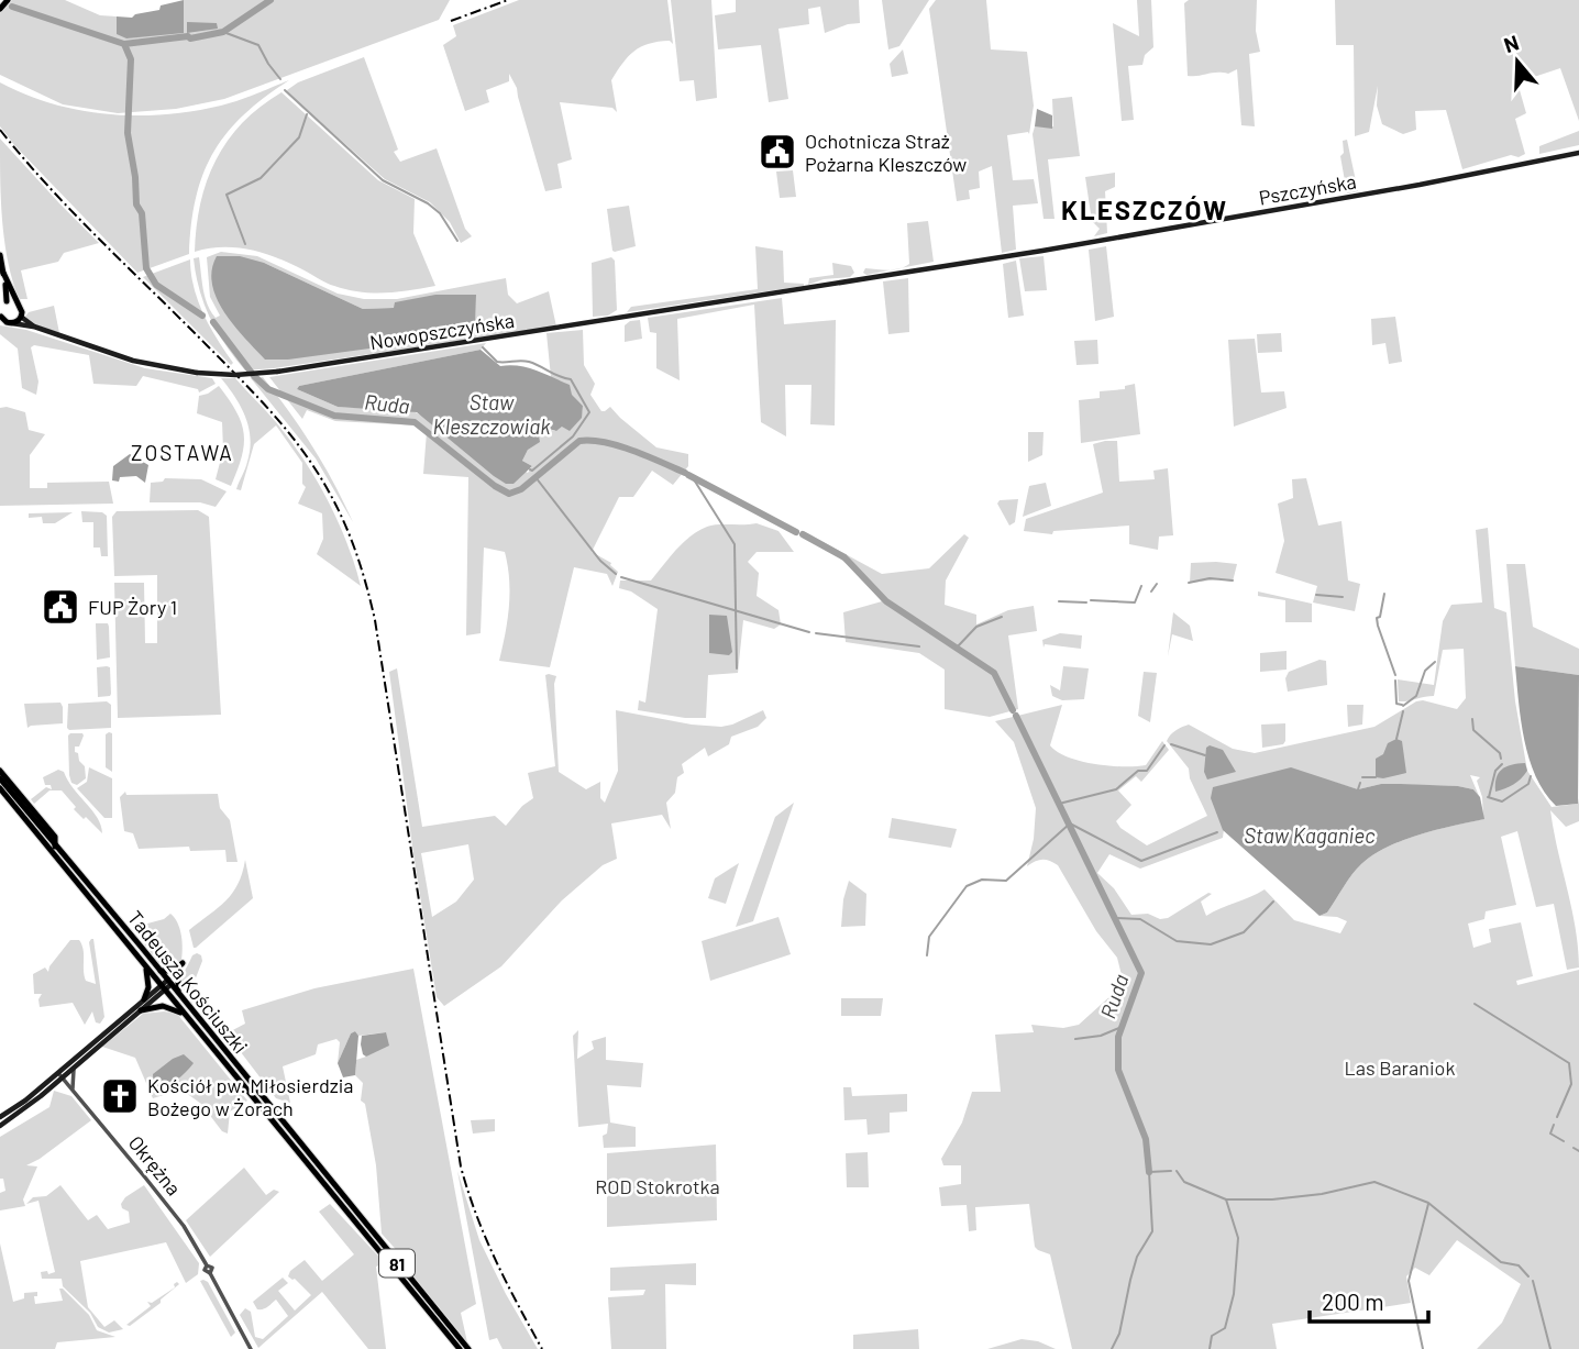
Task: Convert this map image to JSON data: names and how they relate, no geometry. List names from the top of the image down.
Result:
{
  "streets": {
    "main road": [
      "Pszczyńska",
      "Nowopszczyńska",
      "Tadeusza Kościuszki",
      "81"
    ],
    "street": ["Okrężna"]
  },
  "crossings": [
    ["Pszczyńska", "Nowopszczyńska"]
  ],
  "districts": ["KLESZCZÓW", "ZOSTAWA"],
  "water": ["Staw Kleszczowiak", "Ruda", "Staw Kaganiec"],
  "parks": ["Las Baraniok", "ROD Stokrotka"],
  "places": {
    "public building": ["Ochotnicza Straż Pożarna Kleszczów", "FUP Żory 1"],
    "church": ["Kościół pw. Miłosierdzia Bożego w Żorach"]
  },
  "scale_bar": "200 m",
  "north": "top"
}
